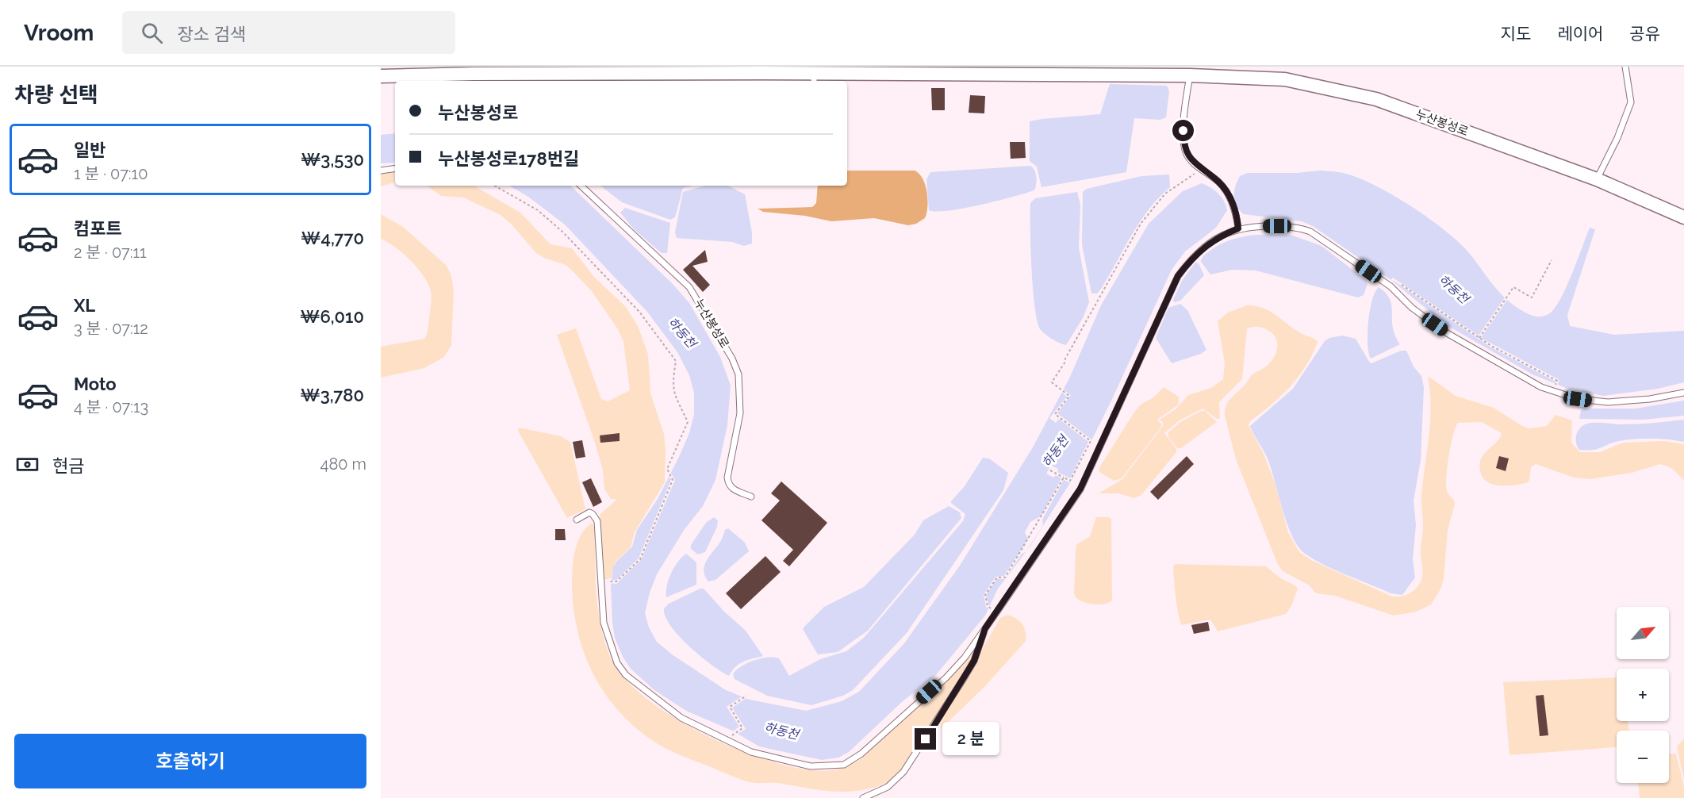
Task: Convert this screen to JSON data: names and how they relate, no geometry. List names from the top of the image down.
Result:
{
  "streets": {
    "street": ["누산봉성로"]
  },
  "water": ["하동천"],
  "north": "top right",
  "page": {
    "header": "Vroom",
    "search": "장소 검색",
    "nav": ["지도", "레이어", "공유"],
    "heading": "차량 선택",
    "banner": ["누산봉성로", "누산봉성로178번길"],
    "list": [
      {
        "name": "일반",
        "note": "1 분 · 07:10",
        "value": "₩3,530"
      },
      {
        "name": "컴포트",
        "note": "2 분 · 07:11",
        "value": "₩4,770"
      },
      {
        "name": "XL",
        "note": "3 분 · 07:12",
        "value": "₩6,010"
      },
      {
        "name": "Moto",
        "note": "4 분 · 07:13",
        "value": "₩3,780"
      }
    ],
    "pay": ["현금", "480 m"],
    "map_buttons": ["+", "−"],
    "bubble": "2 분",
    "buttons": "호출하기"
  }
}
